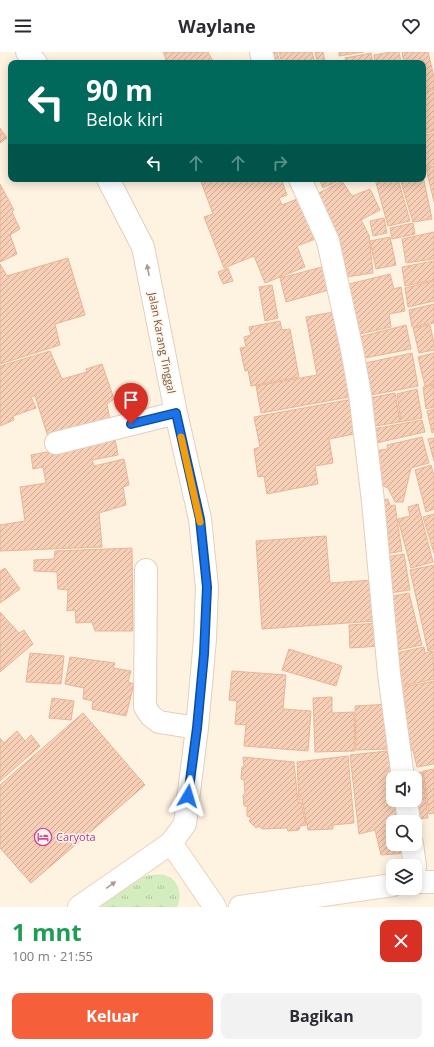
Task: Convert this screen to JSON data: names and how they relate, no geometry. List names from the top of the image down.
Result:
{
  "streets": {
    "street": ["Jalan Karang Tinggal"]
  },
  "places": {
    "hotel": ["Caryota"]
  },
  "page": {
    "header": "Waylane",
    "turn": ["90 m", "Belok kiri"],
    "heading": ["1 mnt", "100 m · 21:55"],
    "buttons": ["Keluar", "Bagikan"]
  }
}
